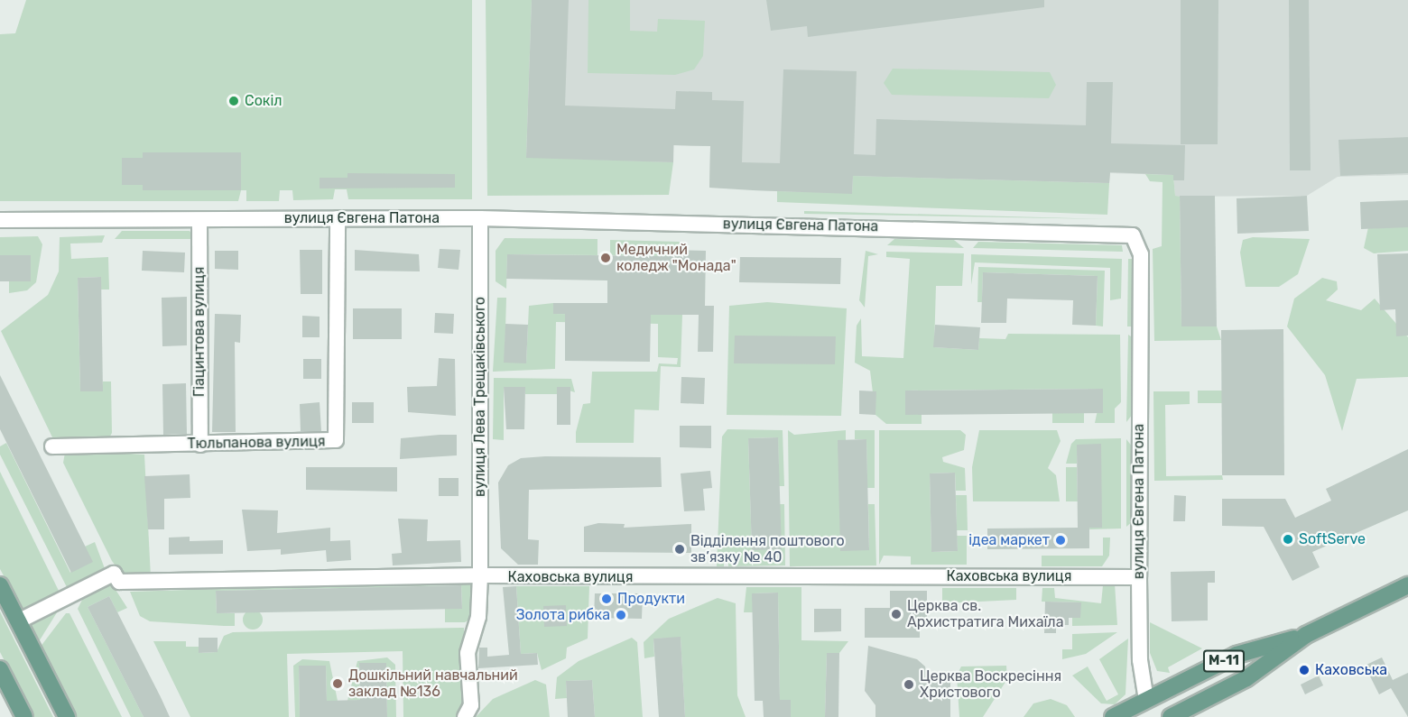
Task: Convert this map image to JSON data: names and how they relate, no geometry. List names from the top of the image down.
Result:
{
  "streets": {
    "main road": ["М-11"],
    "street": [
      "вулиця Євгена Патона",
      "Гіацинтова вулиця",
      "вулиця Лева Трещаківського",
      "Тюльпанова вулиця",
      "Каховська вулиця"
    ]
  },
  "crossings": [
    ["вулиця Євгена Патона", "Гіацинтова вулиця"],
    ["вулиця Євгена Патона", "вулиця Лева Трещаківського"],
    ["вулиця Євгена Патона", "Тюльпанова вулиця"],
    ["вулиця Євгена Патона", "Каховська вулиця"],
    ["вулиця Євгена Патона", "М-11"],
    ["Гіацинтова вулиця", "Тюльпанова вулиця"],
    ["вулиця Лева Трещаківського", "Каховська вулиця"]
  ],
  "places": [
    "Сокіл",
    "Медичний коледж \"Монада\"",
    "SoftServe",
    "ідеа маркет",
    "Відділення поштового зв’язку № 40",
    "Продукти",
    "Церква св. Архистратига Михаїла",
    "Золота рибка",
    "Каховська",
    "Дошкільний навчальний заклад №136",
    "Церква Воскресіння Христового"
  ]
}
